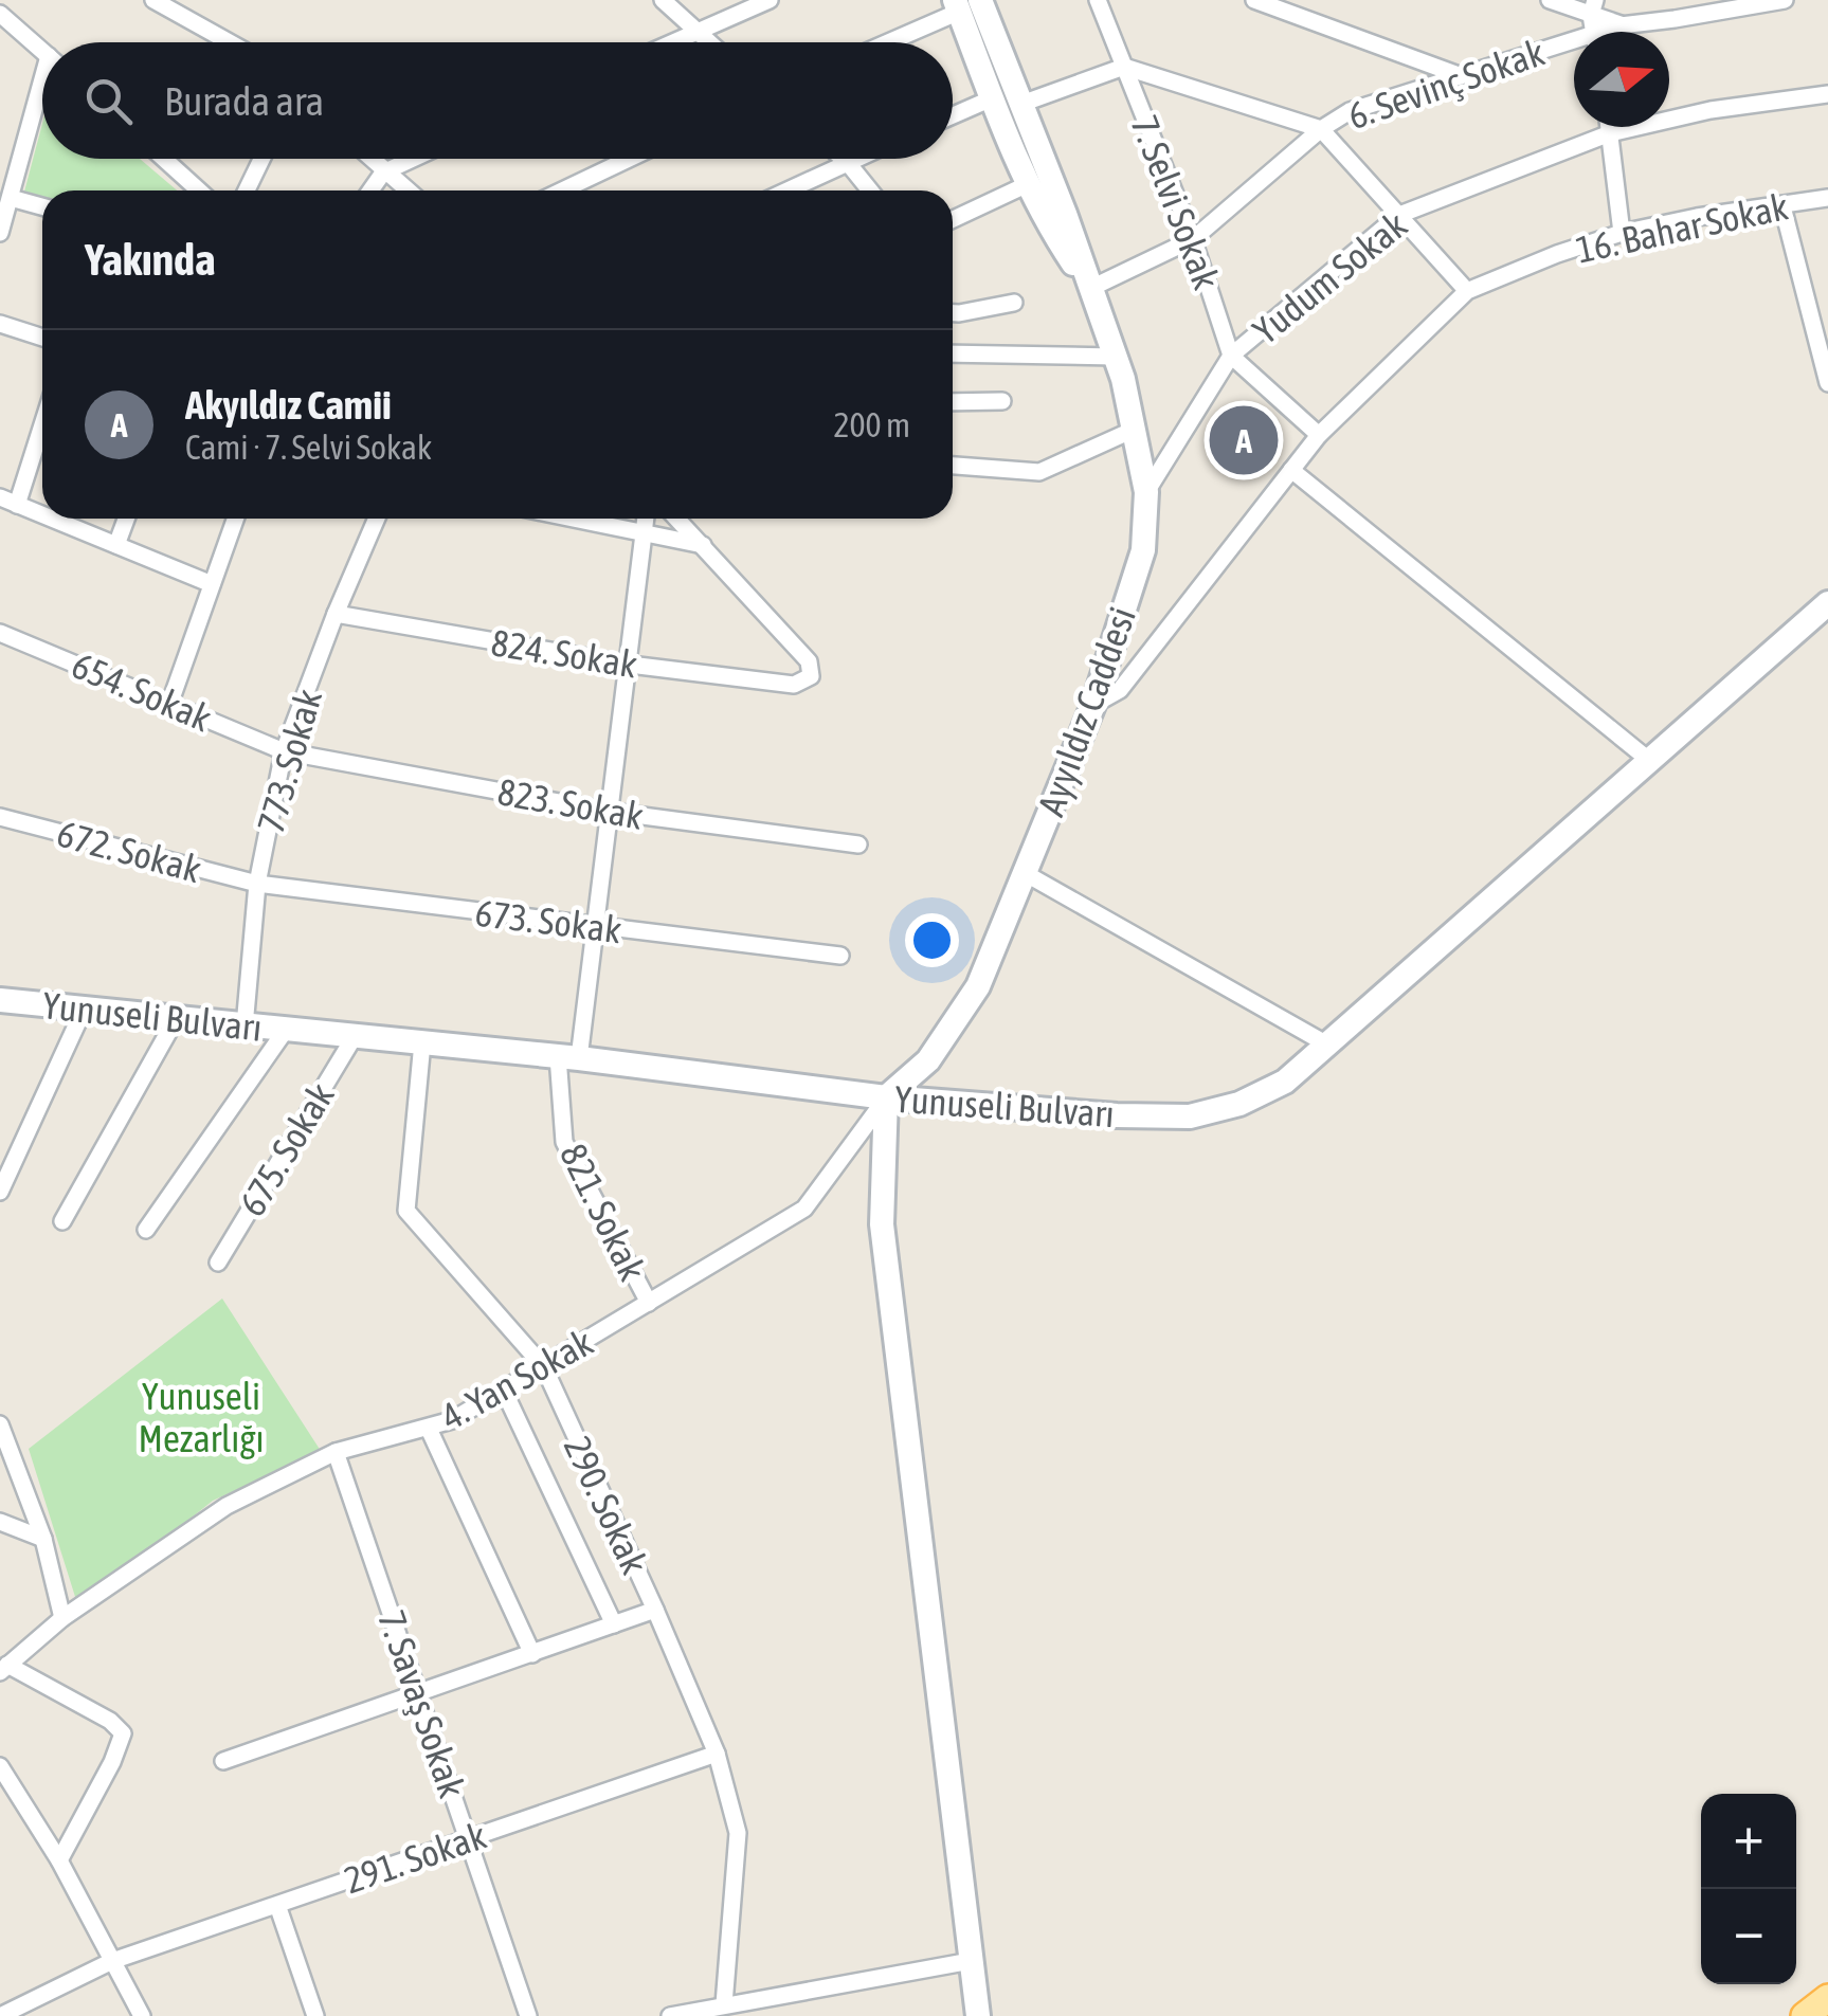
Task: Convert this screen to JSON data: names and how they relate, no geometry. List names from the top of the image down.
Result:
{
  "streets": {
    "main road": ["Ayyıldız Caddesi", "Yunuseli Bulvarı"],
    "street": [
      "6. Sevinç Sokak",
      "7. Selvi Sokak",
      "16. Bahar Sokak",
      "Yudum Sokak",
      "824. Sokak",
      "654. Sokak",
      "773. Sokak",
      "823. Sokak",
      "672. Sokak",
      "673. Sokak",
      "675. Sokak",
      "821. Sokak",
      "4. Yan Sokak",
      "290. Sokak",
      "7. Savaş Sokak",
      "291. Sokak"
    ]
  },
  "crossings": [
    ["6. Sevinç Sokak", "7. Selvi Sokak"],
    ["6. Sevinç Sokak", "Ayyıldız Caddesi"],
    ["7. Selvi Sokak", "Yudum Sokak"],
    ["16. Bahar Sokak", "Ayyıldız Caddesi"],
    ["Yudum Sokak", "Ayyıldız Caddesi"],
    ["824. Sokak", "773. Sokak"],
    ["824. Sokak", "821. Sokak"],
    ["654. Sokak", "773. Sokak"],
    ["654. Sokak", "823. Sokak"],
    ["Ayyıldız Caddesi", "Yunuseli Bulvarı"],
    ["Ayyıldız Caddesi", "4. Yan Sokak"],
    ["773. Sokak", "823. Sokak"],
    ["773. Sokak", "672. Sokak"],
    ["773. Sokak", "673. Sokak"],
    ["773. Sokak", "Yunuseli Bulvarı"],
    ["823. Sokak", "821. Sokak"],
    ["672. Sokak", "673. Sokak"],
    ["673. Sokak", "821. Sokak"],
    ["Yunuseli Bulvarı", "675. Sokak"],
    ["Yunuseli Bulvarı", "821. Sokak"],
    ["Yunuseli Bulvarı", "4. Yan Sokak"],
    ["Yunuseli Bulvarı", "290. Sokak"],
    ["821. Sokak", "4. Yan Sokak"],
    ["4. Yan Sokak", "290. Sokak"],
    ["4. Yan Sokak", "7. Savaş Sokak"],
    ["290. Sokak", "291. Sokak"],
    ["7. Savaş Sokak", "291. Sokak"]
  ],
  "parks": ["Yunuseli Mezarlığı"],
  "north": "right",
  "page": {
    "search": "Burada ara",
    "heading": "Yakında",
    "list": [
      {
        "mark": "A",
        "name": "Akyıldız Camii",
        "note": "Cami · 7. Selvi Sokak",
        "value": "200 m"
      }
    ],
    "pins": "A",
    "map_buttons": ["+", "−"]
  }
}
